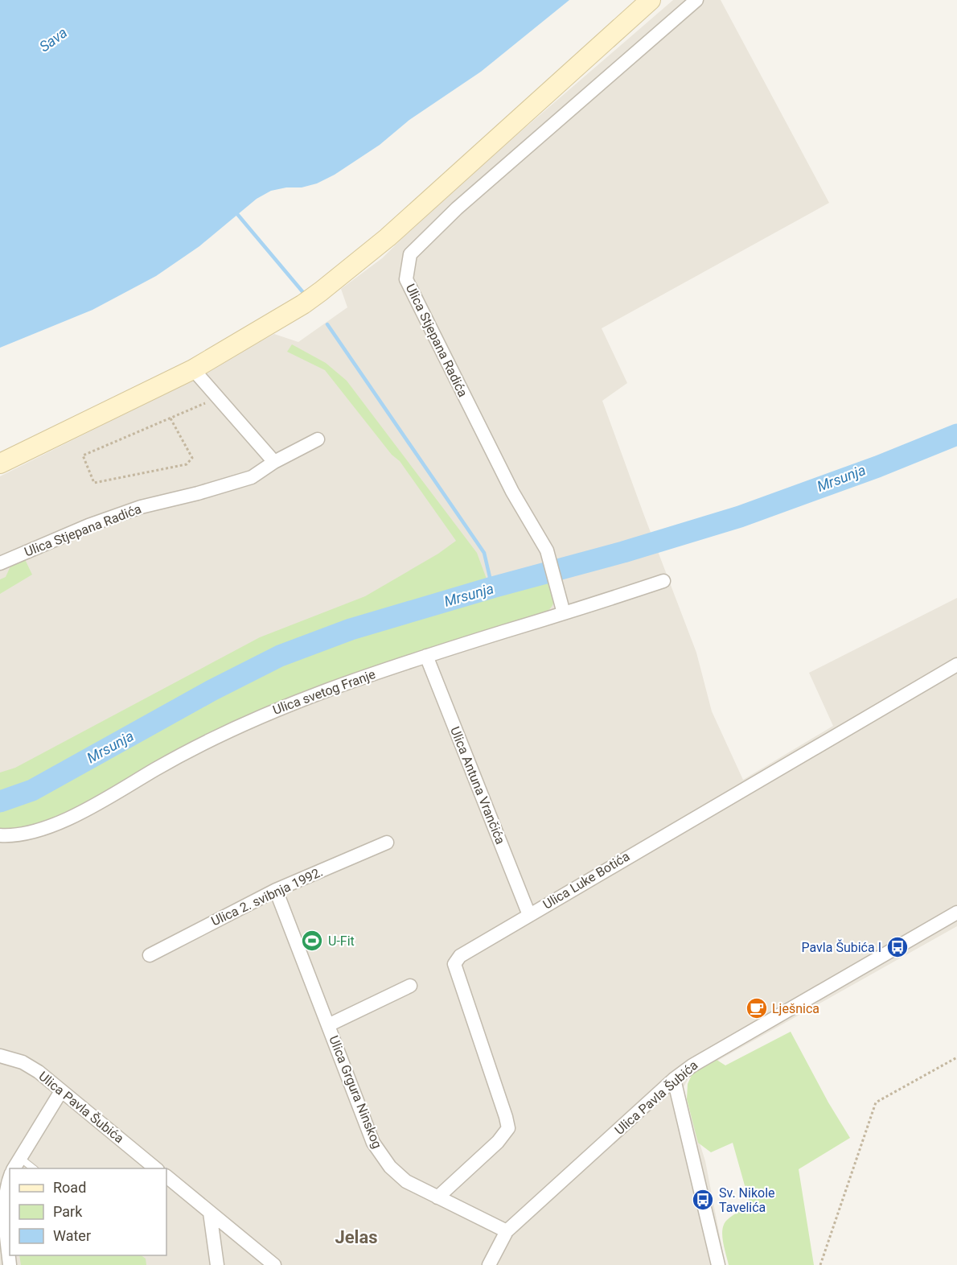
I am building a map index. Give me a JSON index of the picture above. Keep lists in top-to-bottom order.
{
  "streets": {
    "street": [
      "Ulica Stjepana Radića",
      "Ulica svetog Franje",
      "Ulica Antuna Vrančića",
      "Ulica Luke Botića",
      "Ulica 2. svibnja 1992.",
      "Ulica Grgura Ninskog",
      "Ulica Pavla Šubića"
    ]
  },
  "crossings": [
    ["Ulica Stjepana Radića", "Ulica svetog Franje"],
    ["Ulica svetog Franje", "Ulica Antuna Vrančića"],
    ["Ulica Antuna Vrančića", "Ulica Luke Botića"],
    ["Ulica Luke Botića", "Ulica Grgura Ninskog"],
    ["Ulica 2. svibnja 1992.", "Ulica Grgura Ninskog"],
    ["Ulica Grgura Ninskog", "Ulica Pavla Šubića"]
  ],
  "districts": ["Jelas"],
  "water": ["Sava", "Mrsunja"],
  "places": {
    "sports": ["U-Fit"],
    "bus stop": ["Pavla Šubića I", "Sv. Nikole Tavelića"],
    "cafe": ["Lješnica"]
  },
  "legend": ["Road", "Park", "Water"]
}
